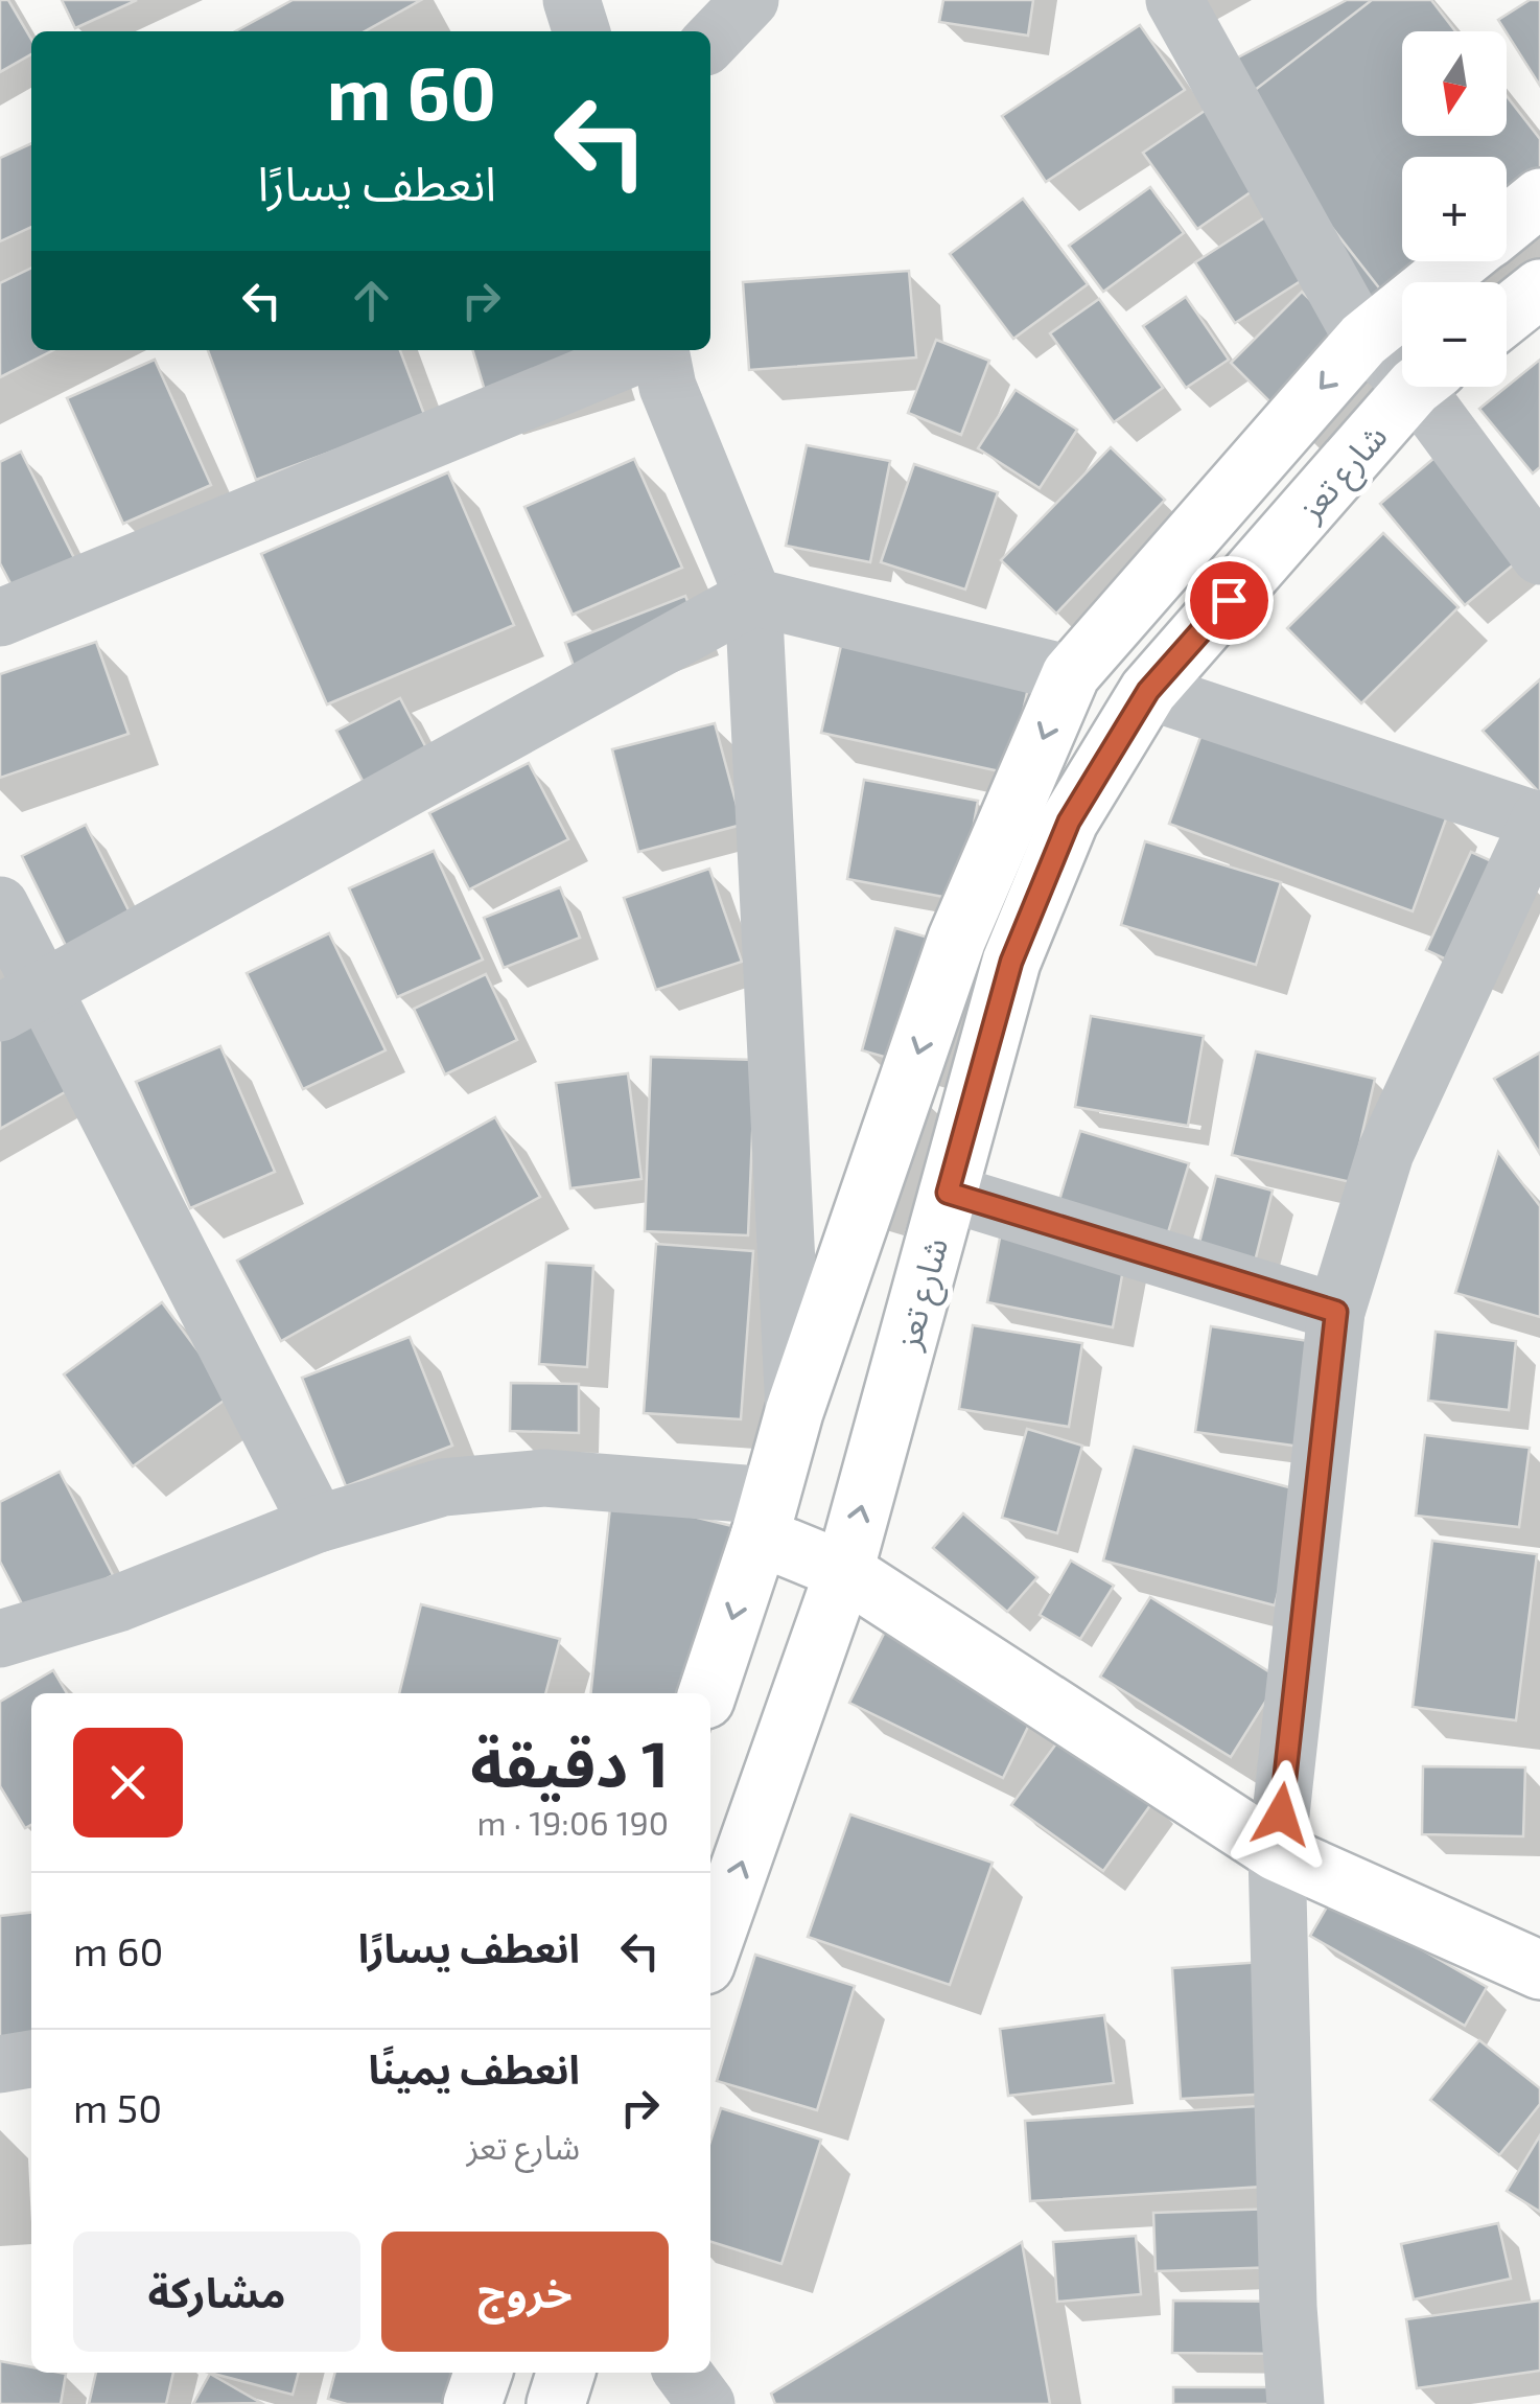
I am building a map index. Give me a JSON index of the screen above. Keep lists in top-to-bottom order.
{
  "streets": {
    "main road": ["شارع تعز"]
  },
  "north": "bottom",
  "page": {
    "map_buttons": ["+", "−"],
    "turn": ["60 m", "انعطف يسارًا"],
    "heading": ["1 دقيقة", "190 m · 19:06"],
    "list": [
      {
        "name": "انعطف يسارًا",
        "value": "60 m"
      },
      {
        "name": "انعطف يمينًا",
        "note": "شارع تعز",
        "value": "50 m"
      }
    ],
    "buttons": ["خروج", "مشاركة"]
  }
}
